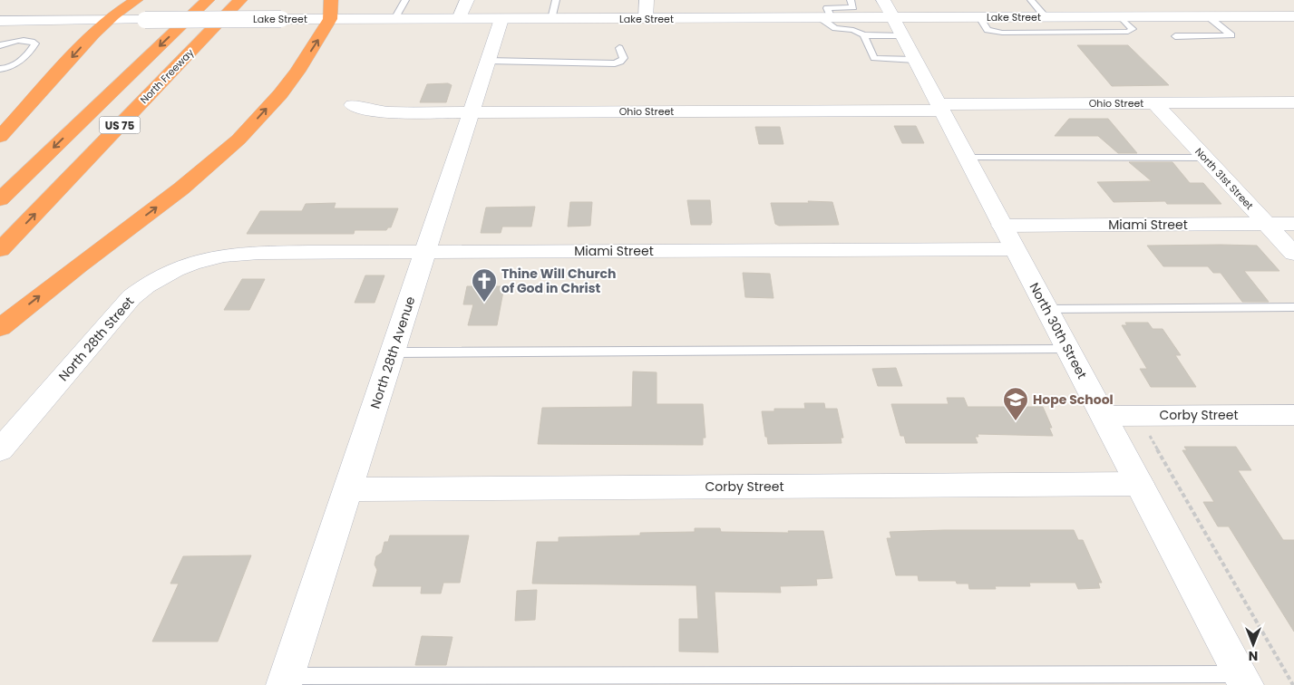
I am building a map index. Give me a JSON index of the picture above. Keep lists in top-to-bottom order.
{
  "streets": {
    "highway": ["North Freeway", "US 75"],
    "street": [
      "Lake Street",
      "Ohio Street",
      "North 31st Street",
      "Miami Street",
      "North 30th Street",
      "North 28th Street",
      "North 28th Avenue",
      "Corby Street"
    ]
  },
  "crossings": [
    ["Lake Street", "North 30th Street"],
    ["Lake Street", "North 28th Avenue"],
    ["Ohio Street", "North 31st Street"],
    ["Ohio Street", "North 30th Street"],
    ["Ohio Street", "North 28th Avenue"],
    ["North 31st Street", "Miami Street"],
    ["Miami Street", "North 30th Street"],
    ["Miami Street", "North 28th Street"],
    ["Miami Street", "North 28th Avenue"],
    ["North 30th Street", "Corby Street"],
    ["North 28th Avenue", "Corby Street"]
  ],
  "places": {
    "church": ["Thine Will Church of God in Christ"],
    "school or university": ["Hope School"]
  },
  "north": "bottom"
}
